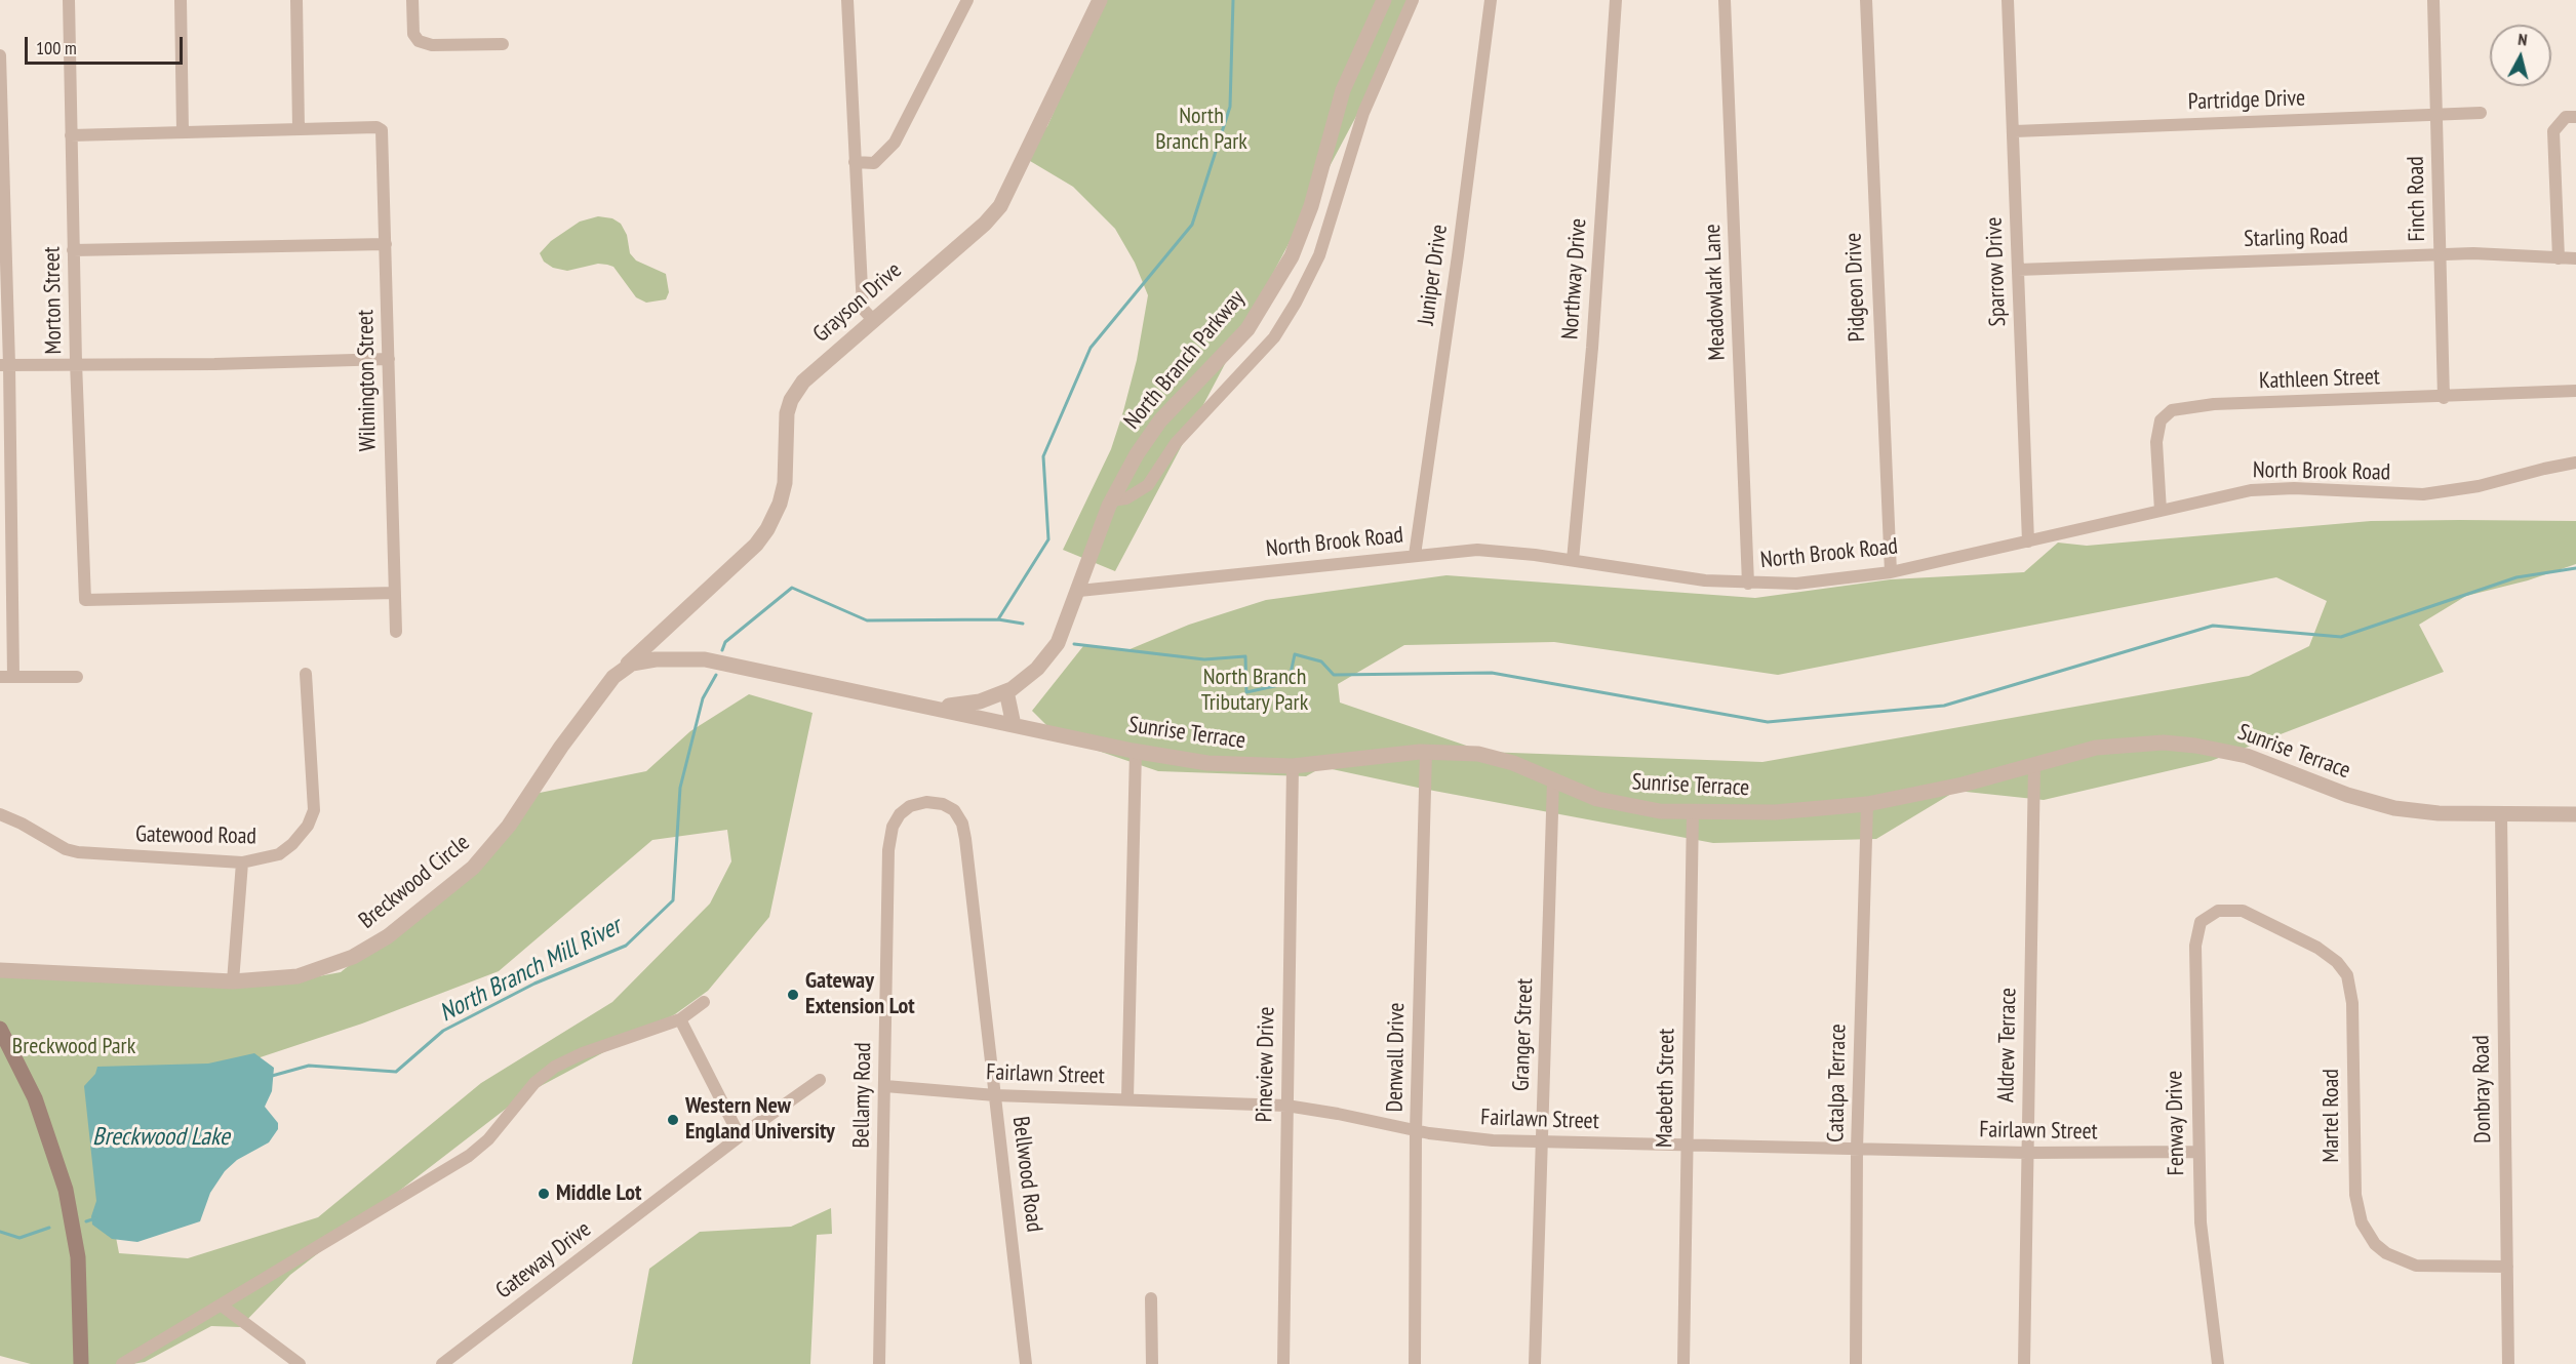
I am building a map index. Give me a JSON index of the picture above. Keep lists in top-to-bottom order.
{
  "streets": {
    "street": [
      "Partridge Drive",
      "Finch Road",
      "Starling Road",
      "Sparrow Drive",
      "Juniper Drive",
      "Northway Drive",
      "Pidgeon Drive",
      "Meadowlark Lane",
      "Morton Street",
      "Grayson Drive",
      "North Branch Parkway",
      "Kathleen Street",
      "Wilmington Street",
      "North Brook Road",
      "Sunrise Terrace",
      "Gatewood Road",
      "Breckwood Circle",
      "Granger Street",
      "Aldrew Terrace",
      "Denwall Drive",
      "Pineview Drive",
      "Fairlawn Street",
      "Catalpa Terrace",
      "Maebeth Street",
      "Donbray Road",
      "Bellamy Road",
      "Martel Road",
      "Fenway Drive",
      "Bellwood Road",
      "Gateway Drive"
    ]
  },
  "crossings": [
    ["Partridge Drive", "Finch Road"],
    ["Partridge Drive", "Sparrow Drive"],
    ["Finch Road", "Starling Road"],
    ["Finch Road", "Kathleen Street"],
    ["Starling Road", "Sparrow Drive"],
    ["Sparrow Drive", "North Brook Road"],
    ["Juniper Drive", "North Brook Road"],
    ["Northway Drive", "North Brook Road"],
    ["Pidgeon Drive", "North Brook Road"],
    ["Meadowlark Lane", "North Brook Road"],
    ["Morton Street", "Wilmington Street"],
    ["Grayson Drive", "Breckwood Circle"],
    ["North Branch Parkway", "North Brook Road"],
    ["North Branch Parkway", "Sunrise Terrace"],
    ["Kathleen Street", "North Brook Road"],
    ["Sunrise Terrace", "Breckwood Circle"],
    ["Sunrise Terrace", "Granger Street"],
    ["Sunrise Terrace", "Aldrew Terrace"],
    ["Sunrise Terrace", "Denwall Drive"],
    ["Sunrise Terrace", "Pineview Drive"],
    ["Sunrise Terrace", "Catalpa Terrace"],
    ["Sunrise Terrace", "Maebeth Street"],
    ["Sunrise Terrace", "Donbray Road"],
    ["Granger Street", "Fairlawn Street"],
    ["Aldrew Terrace", "Fairlawn Street"],
    ["Denwall Drive", "Fairlawn Street"],
    ["Pineview Drive", "Fairlawn Street"],
    ["Fairlawn Street", "Catalpa Terrace"],
    ["Fairlawn Street", "Maebeth Street"],
    ["Fairlawn Street", "Bellamy Road"],
    ["Fairlawn Street", "Fenway Drive"],
    ["Fairlawn Street", "Bellwood Road"],
    ["Donbray Road", "Martel Road"],
    ["Bellamy Road", "Bellwood Road"],
    ["Martel Road", "Fenway Drive"]
  ],
  "water": ["North Branch Mill River", "Breckwood Lake"],
  "parks": ["North Branch Park", "North Branch Tributary Park", "Breckwood Park"],
  "places": ["Gateway Extension Lot", "Western New England University", "Middle Lot"],
  "scale_bar": "100 m",
  "north": "top"
}
